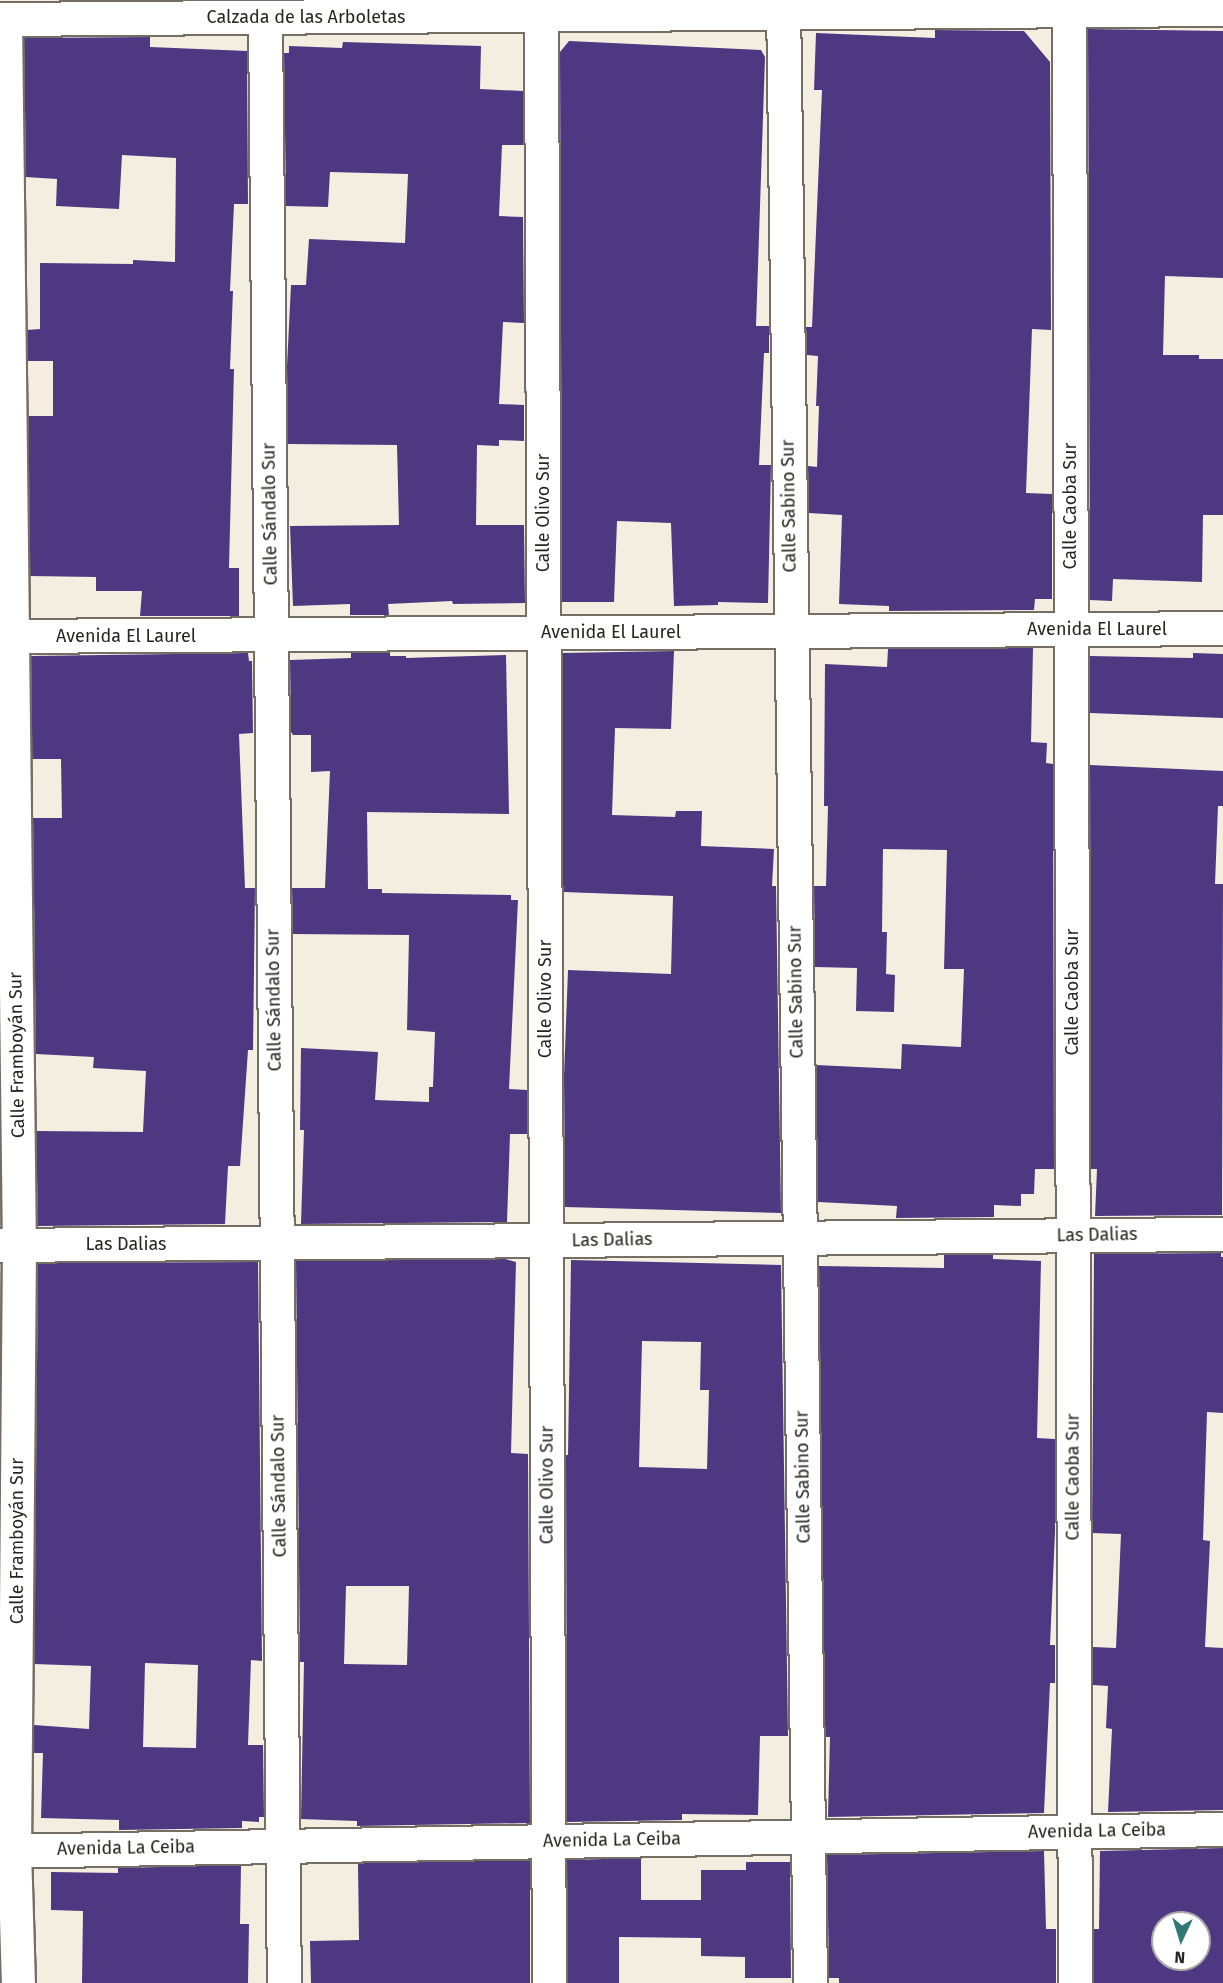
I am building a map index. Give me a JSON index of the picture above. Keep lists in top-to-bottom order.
{
  "streets": {
    "street": [
      "Calzada de las Arboletas",
      "Calle Sabino Sur",
      "Calle Caoba Sur",
      "Calle Olivo Sur",
      "Calle Sándalo Sur",
      "Avenida El Laurel",
      "Calle Framboyán Sur",
      "Las Dalias",
      "Avenida La Ceiba"
    ]
  },
  "crossings": [
    ["Calzada de las Arboletas", "Calle Sabino Sur"],
    ["Calzada de las Arboletas", "Calle Caoba Sur"],
    ["Calzada de las Arboletas", "Calle Olivo Sur"],
    ["Calzada de las Arboletas", "Calle Sándalo Sur"],
    ["Calzada de las Arboletas", "Calle Framboyán Sur"],
    ["Calle Sabino Sur", "Avenida El Laurel"],
    ["Calle Sabino Sur", "Las Dalias"],
    ["Calle Sabino Sur", "Avenida La Ceiba"],
    ["Calle Caoba Sur", "Avenida El Laurel"],
    ["Calle Caoba Sur", "Las Dalias"],
    ["Calle Caoba Sur", "Avenida La Ceiba"],
    ["Calle Olivo Sur", "Avenida El Laurel"],
    ["Calle Olivo Sur", "Las Dalias"],
    ["Calle Olivo Sur", "Avenida La Ceiba"],
    ["Calle Sándalo Sur", "Avenida El Laurel"],
    ["Calle Sándalo Sur", "Las Dalias"],
    ["Calle Sándalo Sur", "Avenida La Ceiba"],
    ["Avenida El Laurel", "Calle Framboyán Sur"],
    ["Calle Framboyán Sur", "Las Dalias"],
    ["Calle Framboyán Sur", "Avenida La Ceiba"]
  ],
  "north": "bottom"
}
